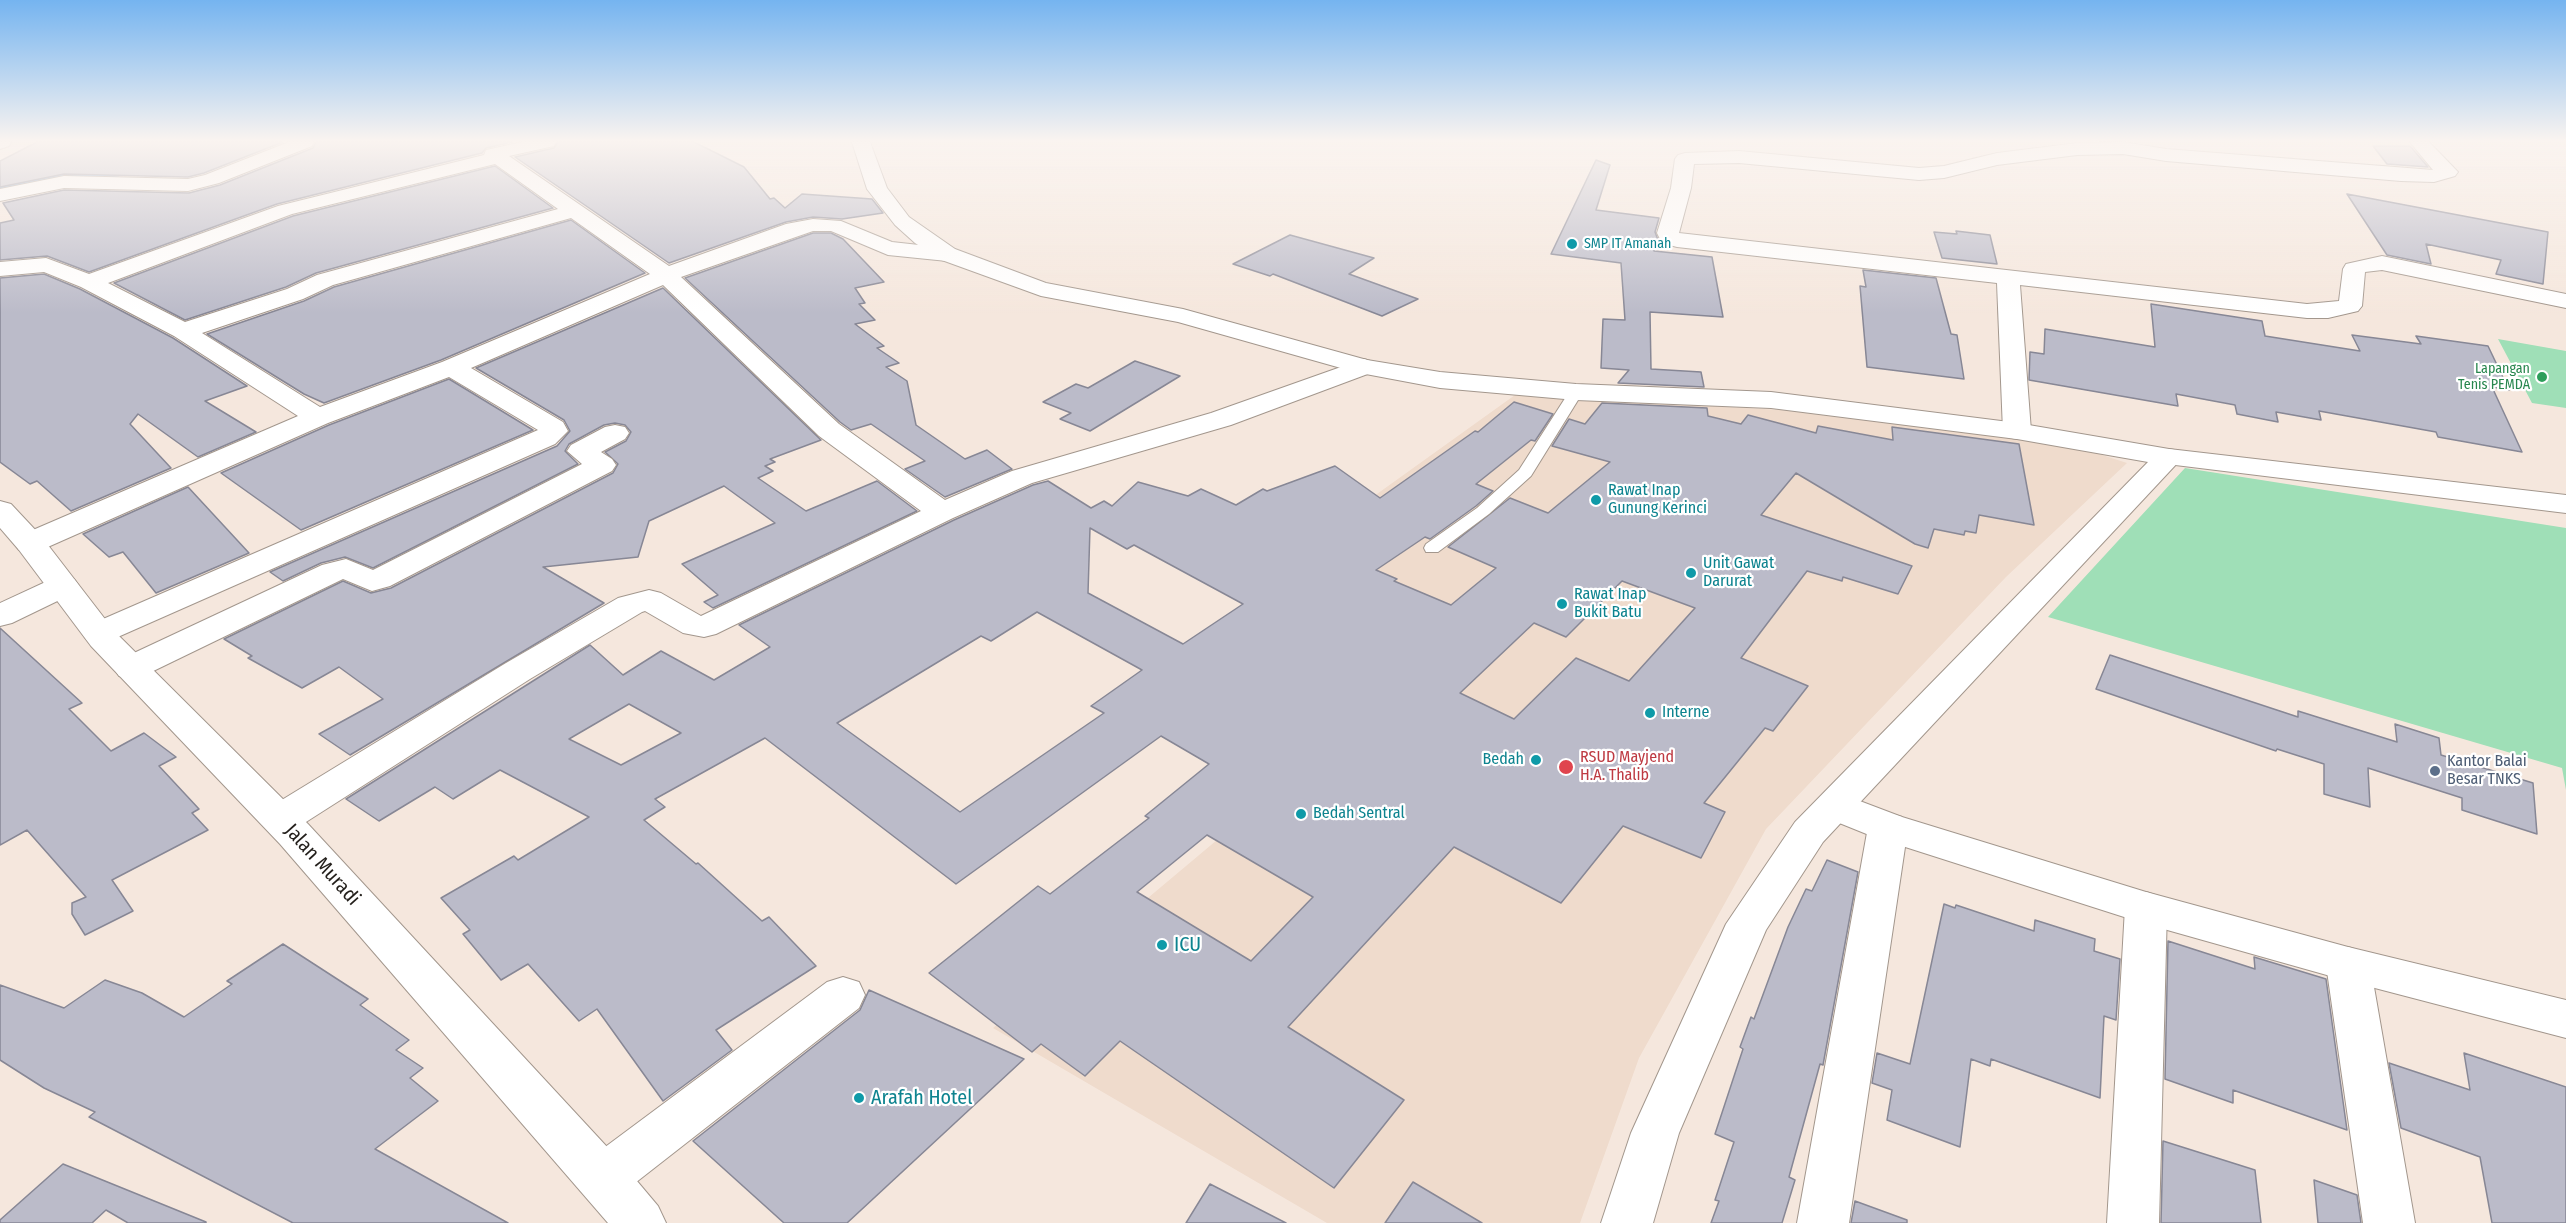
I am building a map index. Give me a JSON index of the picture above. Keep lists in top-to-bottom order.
{
  "streets": {
    "main road": ["Jalan Muradi"]
  },
  "places": [
    "SMP IT Amanah",
    "Lapangan Tenis PEMDA",
    "Rawat Inap Gunung Kerinci",
    "Unit Gawat Darurat",
    "Rawat Inap Bukit Batu",
    "Interne",
    "Bedah",
    "RSUD Mayjend H.A. Thalib",
    "Kantor Balai Besar TNKS",
    "Bedah Sentral",
    "ICU",
    "Arafah Hotel"
  ]
}
